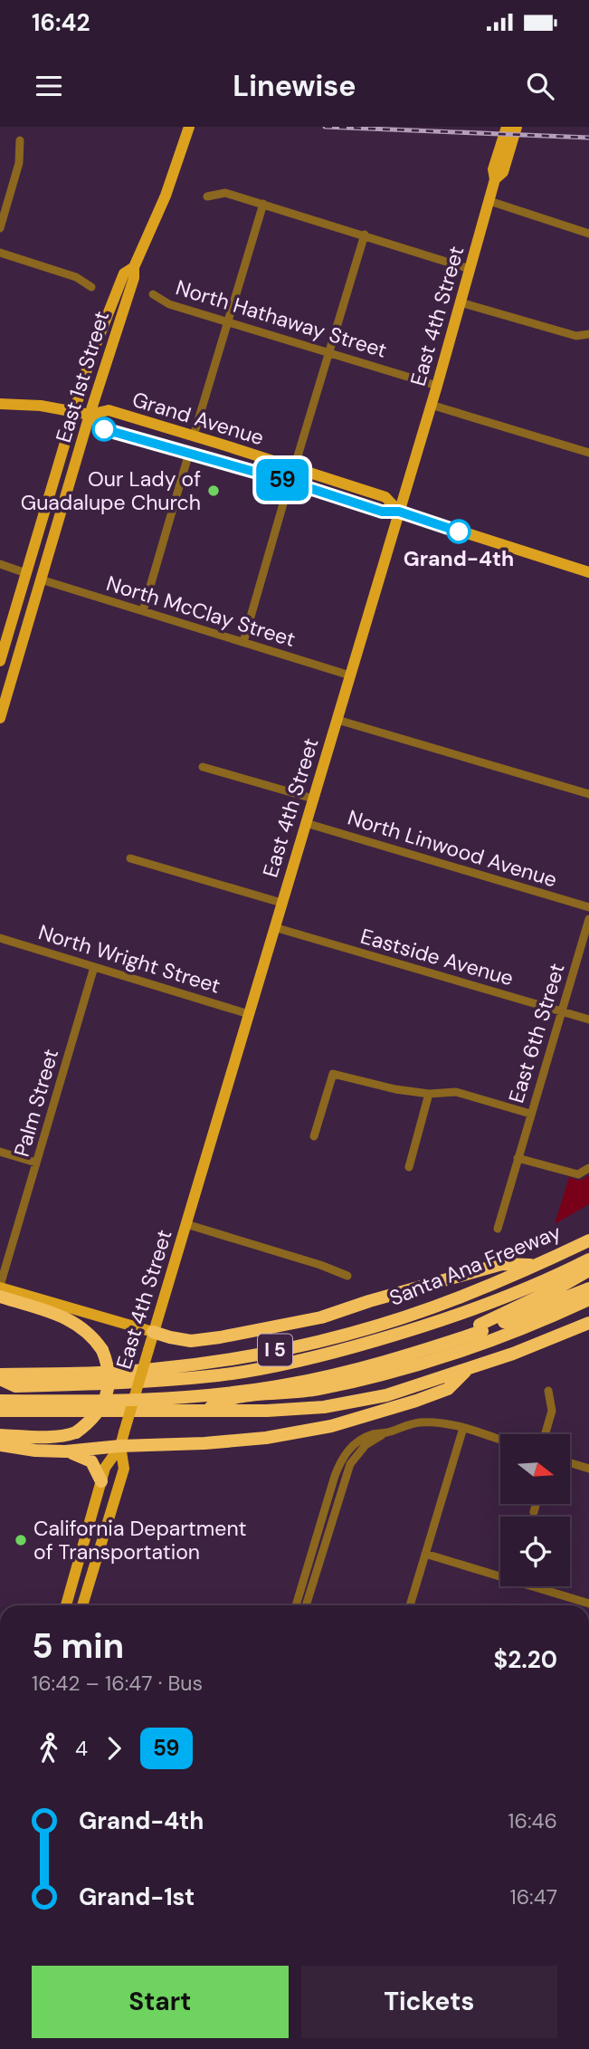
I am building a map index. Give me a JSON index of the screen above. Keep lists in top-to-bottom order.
{
  "streets": {
    "highway": ["Santa Ana Freeway", "I 5"],
    "main road": ["East 4th Street", "East 1st Street", "Grand Avenue"],
    "street": [
      "North Hathaway Street",
      "North McClay Street",
      "North Linwood Avenue",
      "Eastside Avenue",
      "North Wright Street",
      "East 6th Street",
      "Palm Street"
    ]
  },
  "crossings": [
    ["East 4th Street", "North Hathaway Street"],
    ["East 4th Street", "Grand Avenue"],
    ["East 4th Street", "North McClay Street"],
    ["East 4th Street", "North Linwood Avenue"],
    ["East 4th Street", "Eastside Avenue"],
    ["East 4th Street", "North Wright Street"],
    ["East 1st Street", "Grand Avenue"],
    ["East 1st Street", "North McClay Street"],
    ["Eastside Avenue", "East 6th Street"],
    ["North Wright Street", "Palm Street"]
  ],
  "places": ["Our Lady of Guadalupe Church", "Grand-4th", "California Department of Transportation"],
  "lines": ["bus line 59"],
  "north": "right",
  "page": {
    "status": "16:42",
    "header": "Linewise",
    "on_map": "59",
    "heading": ["5 min", "16:42 – 16:47 · Bus", "$2.20"],
    "legs": ["4", "59"],
    "list": [
      {
        "name": "Grand-4th",
        "value": "16:46"
      },
      {
        "name": "Grand-1st",
        "value": "16:47"
      }
    ],
    "buttons": ["Start", "Tickets"]
  }
}
